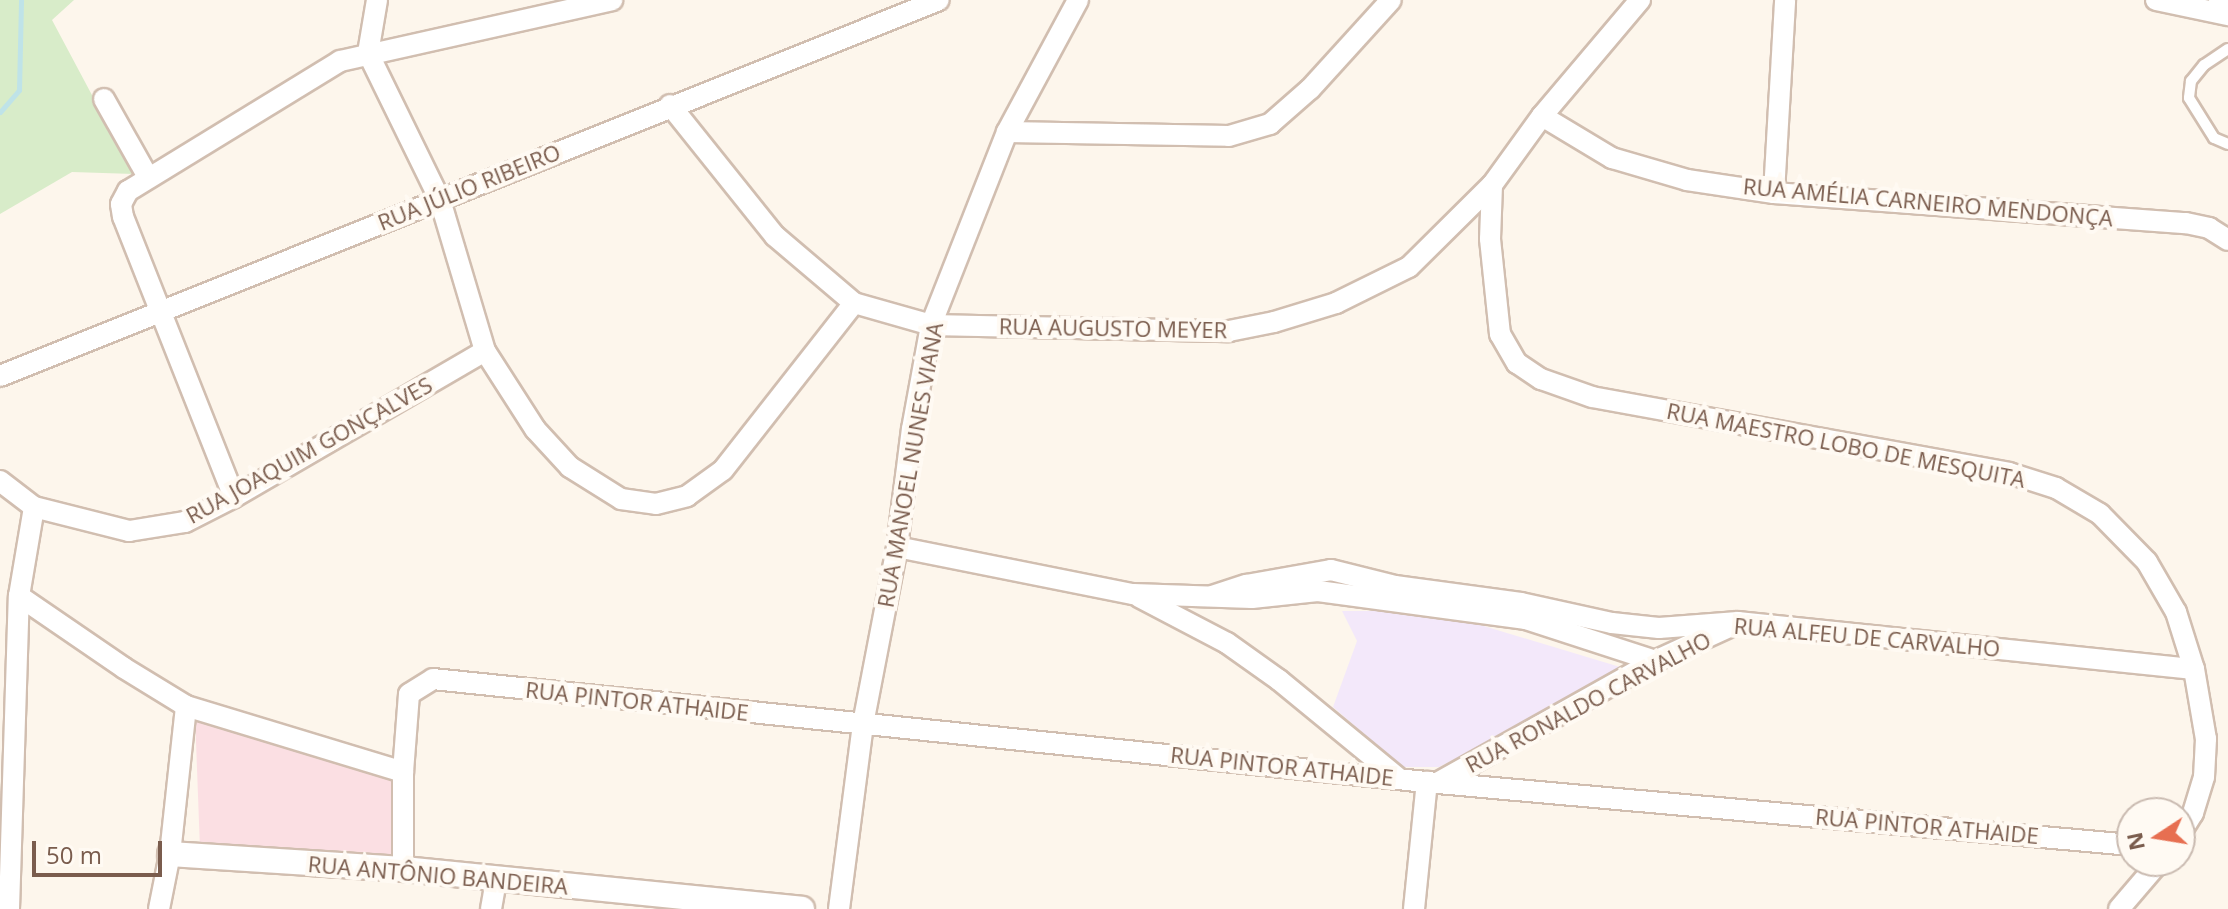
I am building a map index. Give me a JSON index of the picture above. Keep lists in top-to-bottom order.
{
  "streets": {
    "street": [
      "RUA JÚLIO RIBEIRO",
      "RUA AMÉLIA CARNEIRO MENDONÇA",
      "RUA AUGUSTO MEYER",
      "RUA MAESTRO LOBO DE MESQUITA",
      "RUA JOAQUIM GONÇALVES",
      "RUA MANOEL NUNES VIANA",
      "RUA ALFEU DE CARVALHO",
      "RUA PINTOR ATHAIDE",
      "RUA RONALDO CARVALHO",
      "RUA ANTÔNIO BANDEIRA"
    ]
  },
  "crossings": [
    ["RUA AMÉLIA CARNEIRO MENDONÇA", "RUA AUGUSTO MEYER"],
    ["RUA AUGUSTO MEYER", "RUA MAESTRO LOBO DE MESQUITA"],
    ["RUA AUGUSTO MEYER", "RUA MANOEL NUNES VIANA"],
    ["RUA MAESTRO LOBO DE MESQUITA", "RUA ALFEU DE CARVALHO"],
    ["RUA MANOEL NUNES VIANA", "RUA ALFEU DE CARVALHO"],
    ["RUA MANOEL NUNES VIANA", "RUA PINTOR ATHAIDE"],
    ["RUA ALFEU DE CARVALHO", "RUA RONALDO CARVALHO"],
    ["RUA PINTOR ATHAIDE", "RUA RONALDO CARVALHO"]
  ],
  "scale_bar": "50 m",
  "north": "left"
}
